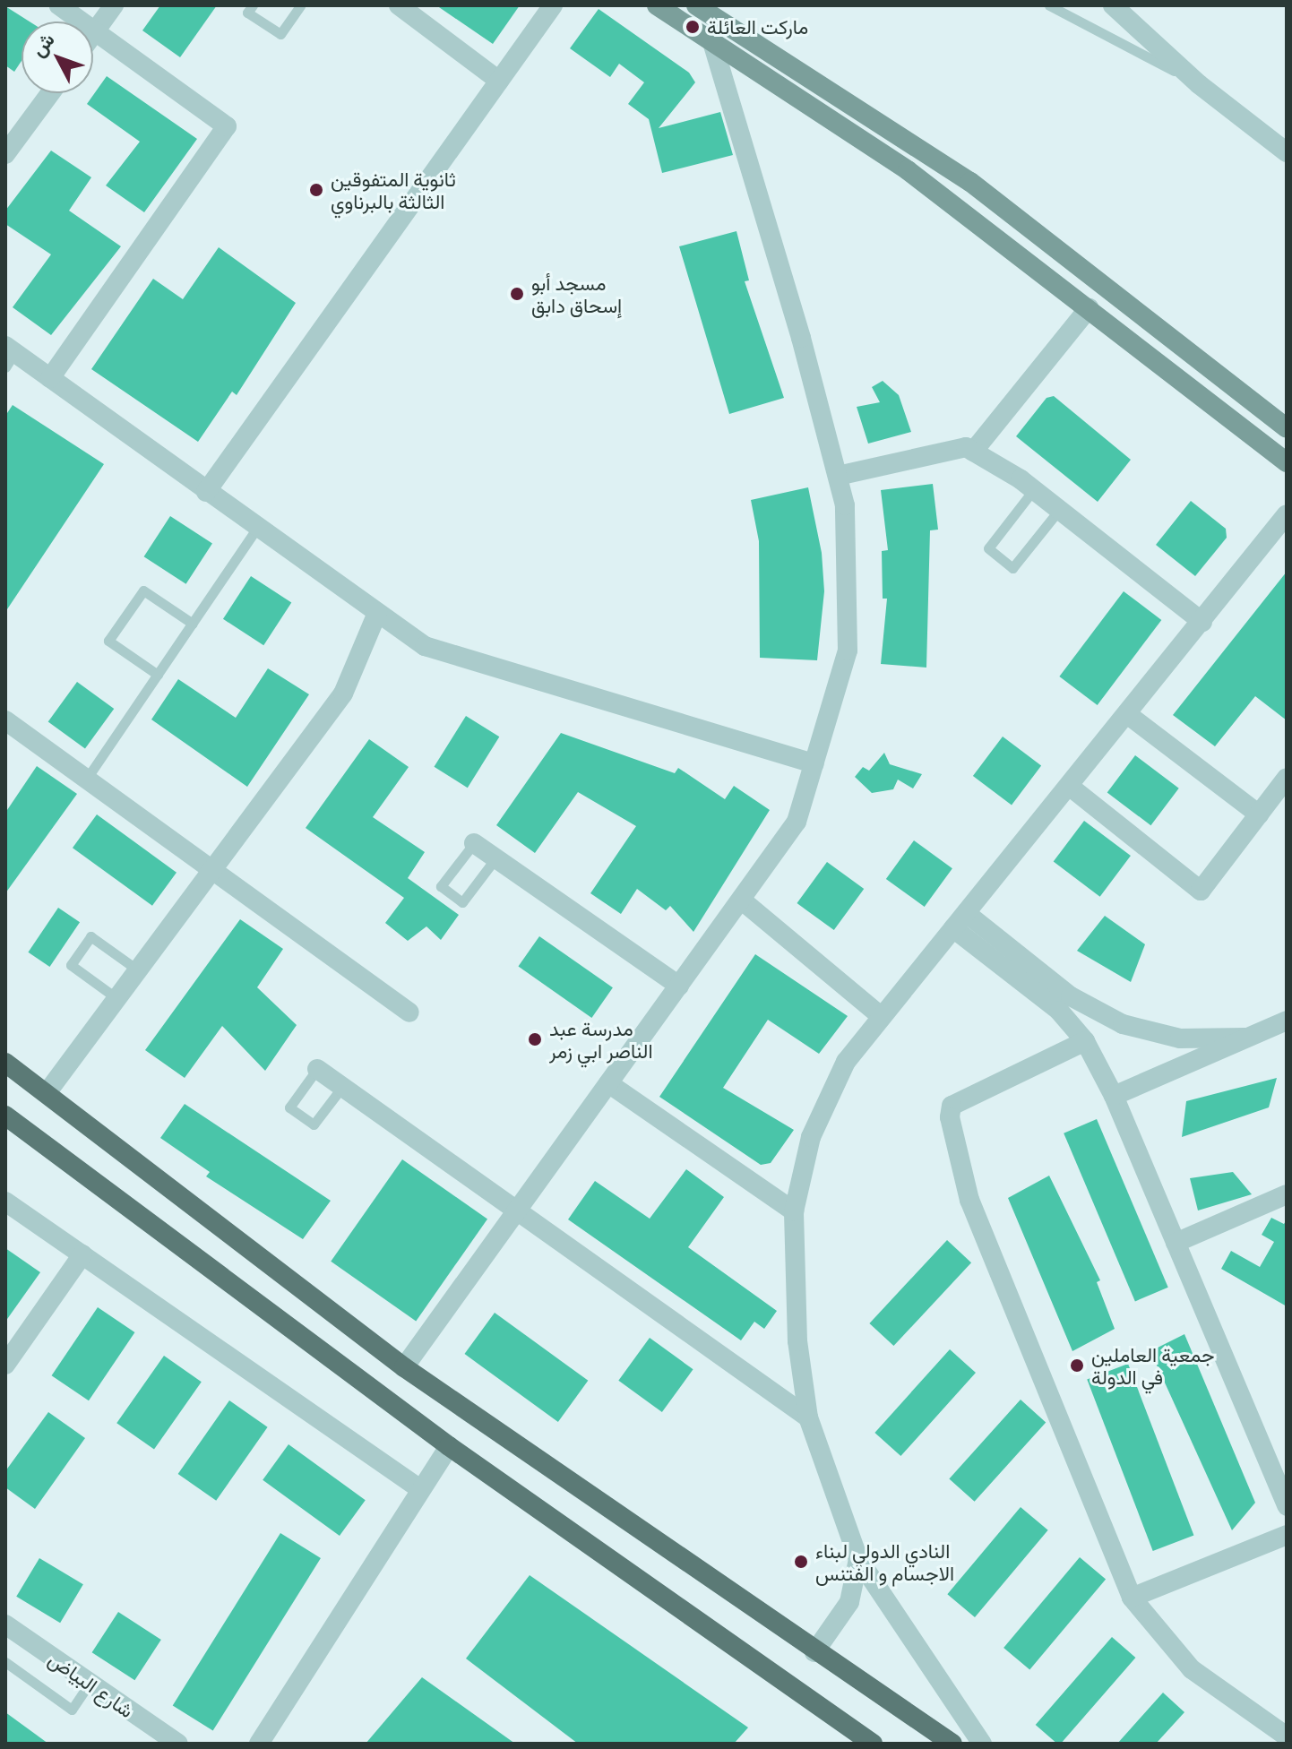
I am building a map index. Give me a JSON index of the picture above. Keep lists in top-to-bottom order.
{
  "streets": {
    "street": ["شارع البياض"]
  },
  "places": [
    "ماركت العائلة",
    "ثانوية المتفوقين الثالثة بالبرناوي",
    "مسجد أبو إسحاق دابق",
    "مدرسة عبد الناصر ابي زمر",
    "جمعية العاملين في الدولة",
    "النادي الدولي لبناء الاجسام و الفتنس"
  ],
  "north": "top left"
}
